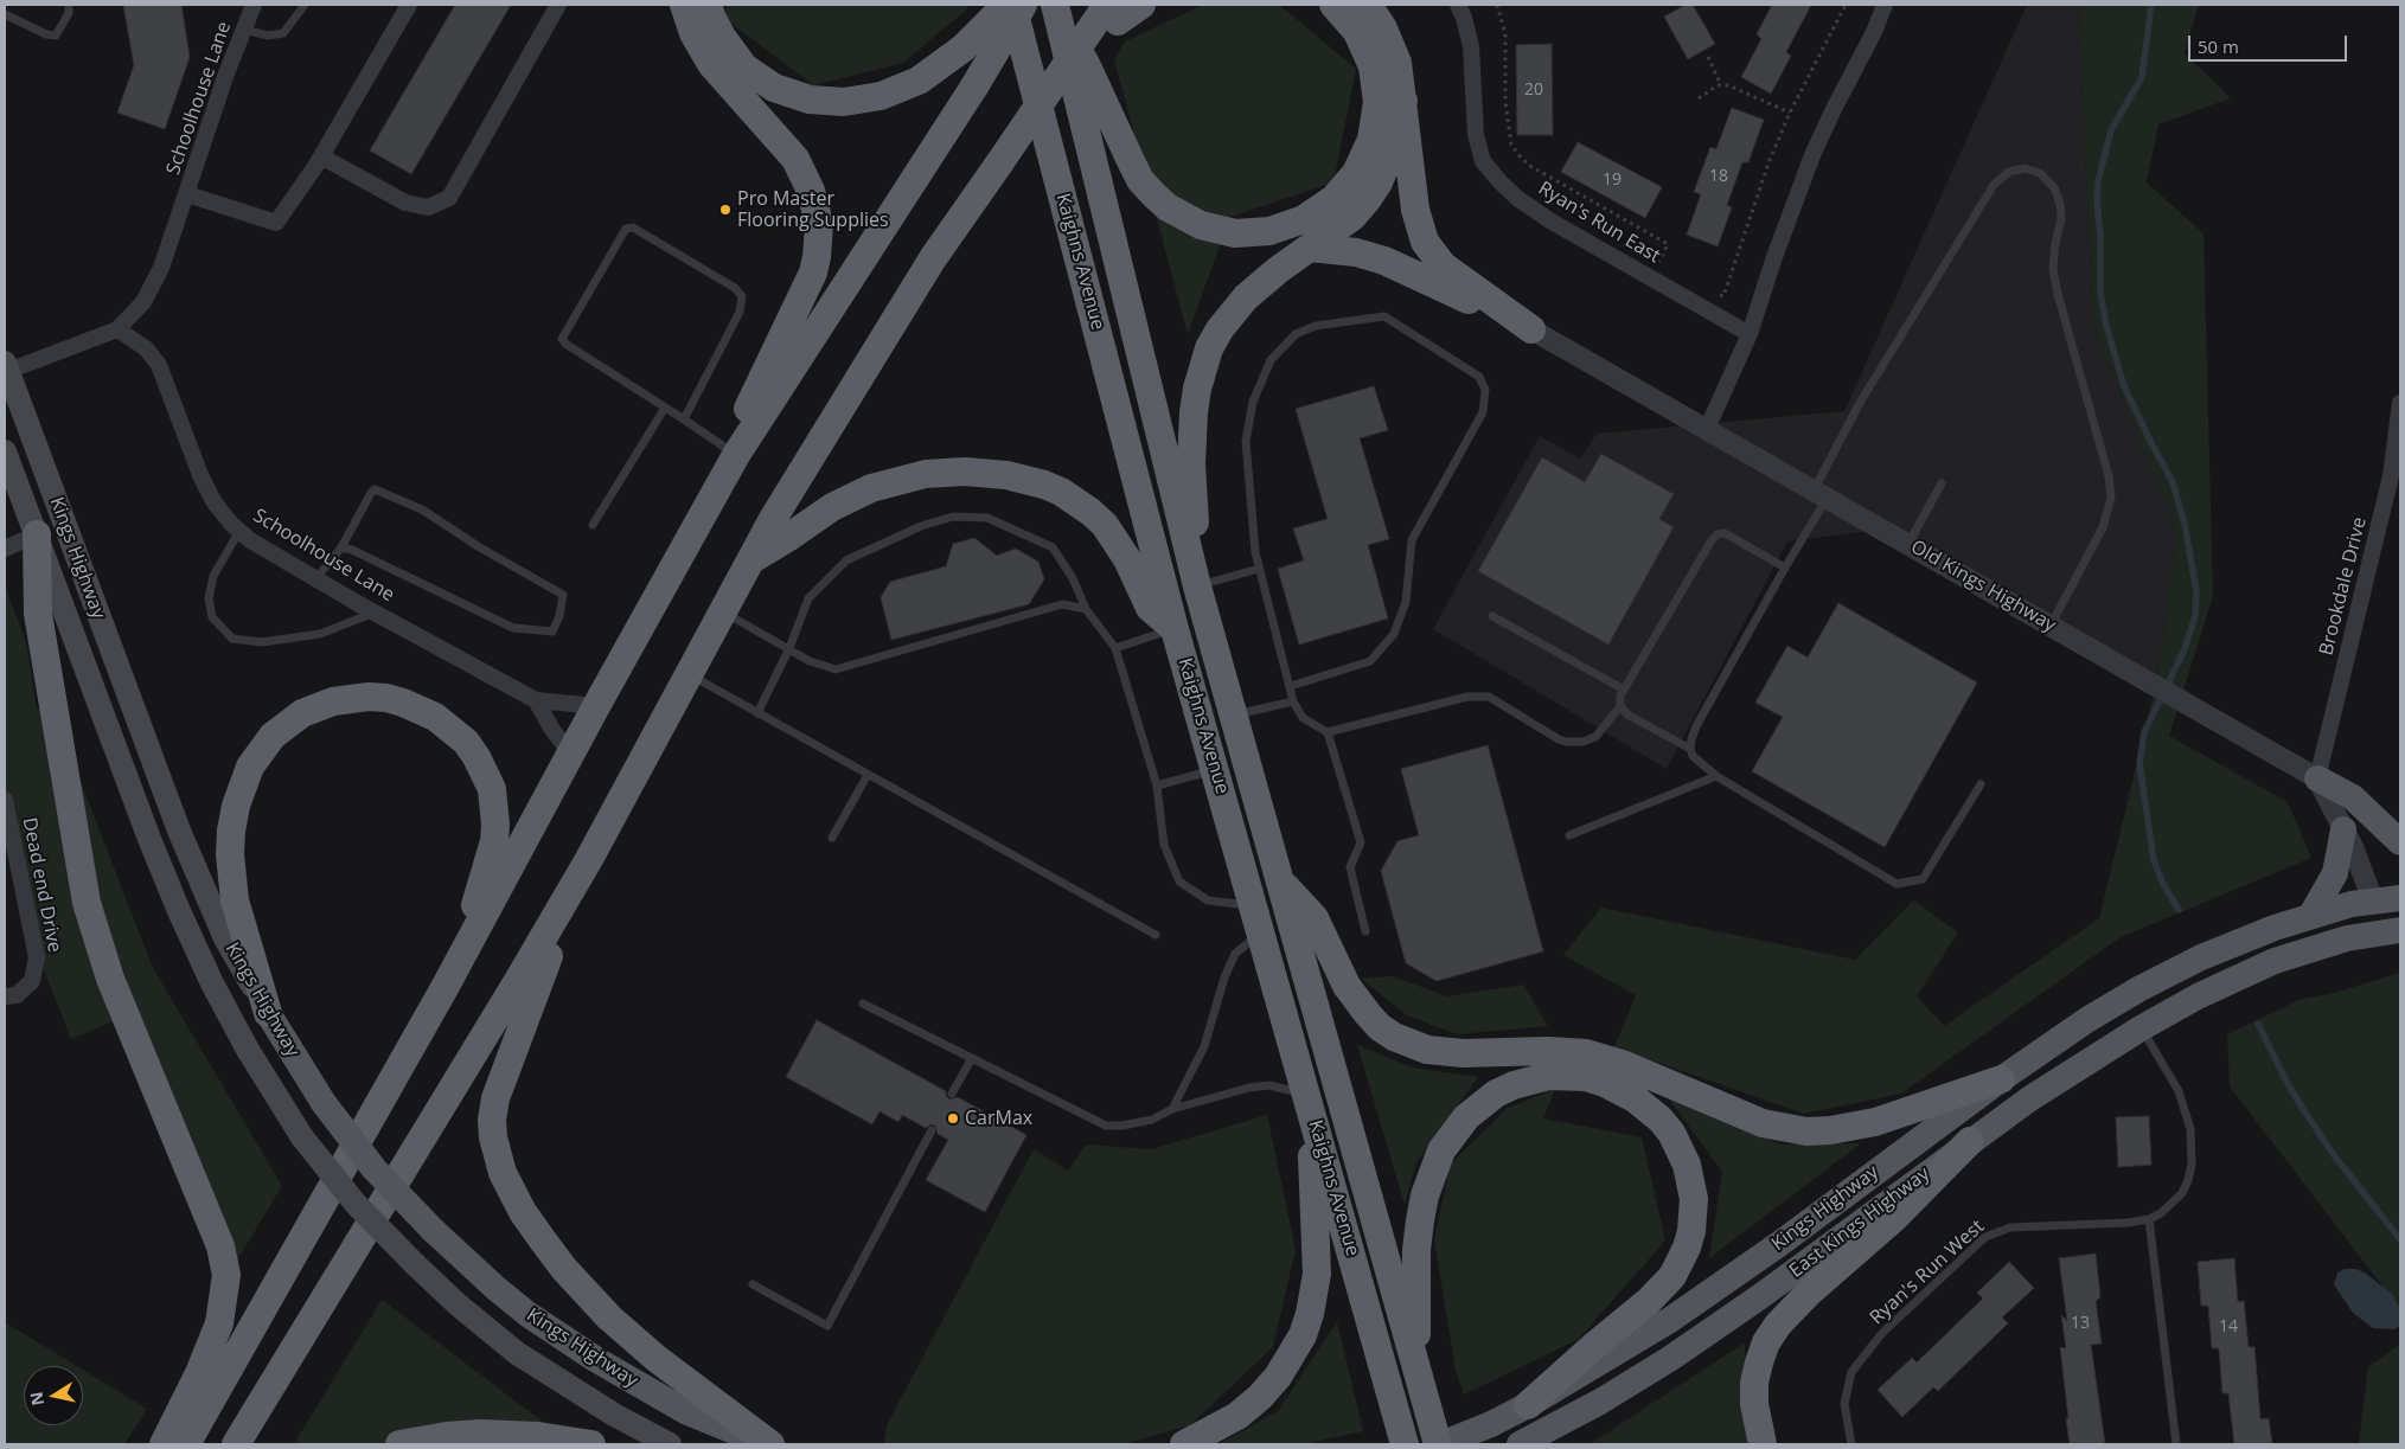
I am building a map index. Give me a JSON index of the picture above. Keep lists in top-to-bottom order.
{
  "streets": {
    "highway": ["Kaighns Avenue"],
    "main road": ["Kings Highway", "East Kings Highway"],
    "street": [
      "Schoolhouse Lane",
      "Ryan's Run East",
      "Old Kings Highway",
      "Brookdale Drive",
      "Dead end Drive"
    ],
    "lane": ["Ryan's Run West"]
  },
  "crossings": [
    ["Schoolhouse Lane", "Kings Highway"],
    ["Kaighns Avenue", "Kings Highway"],
    ["Kings Highway", "East Kings Highway"],
    ["Old Kings Highway", "Brookdale Drive"],
    ["East Kings Highway", "Ryan's Run West"]
  ],
  "places": ["Pro Master Flooring Supplies", "CarMax"],
  "house_numbers": [
    "20",
    "18",
    "19",
    "13",
    "14"
  ],
  "scale_bar": "50 m",
  "north": "left"
}
